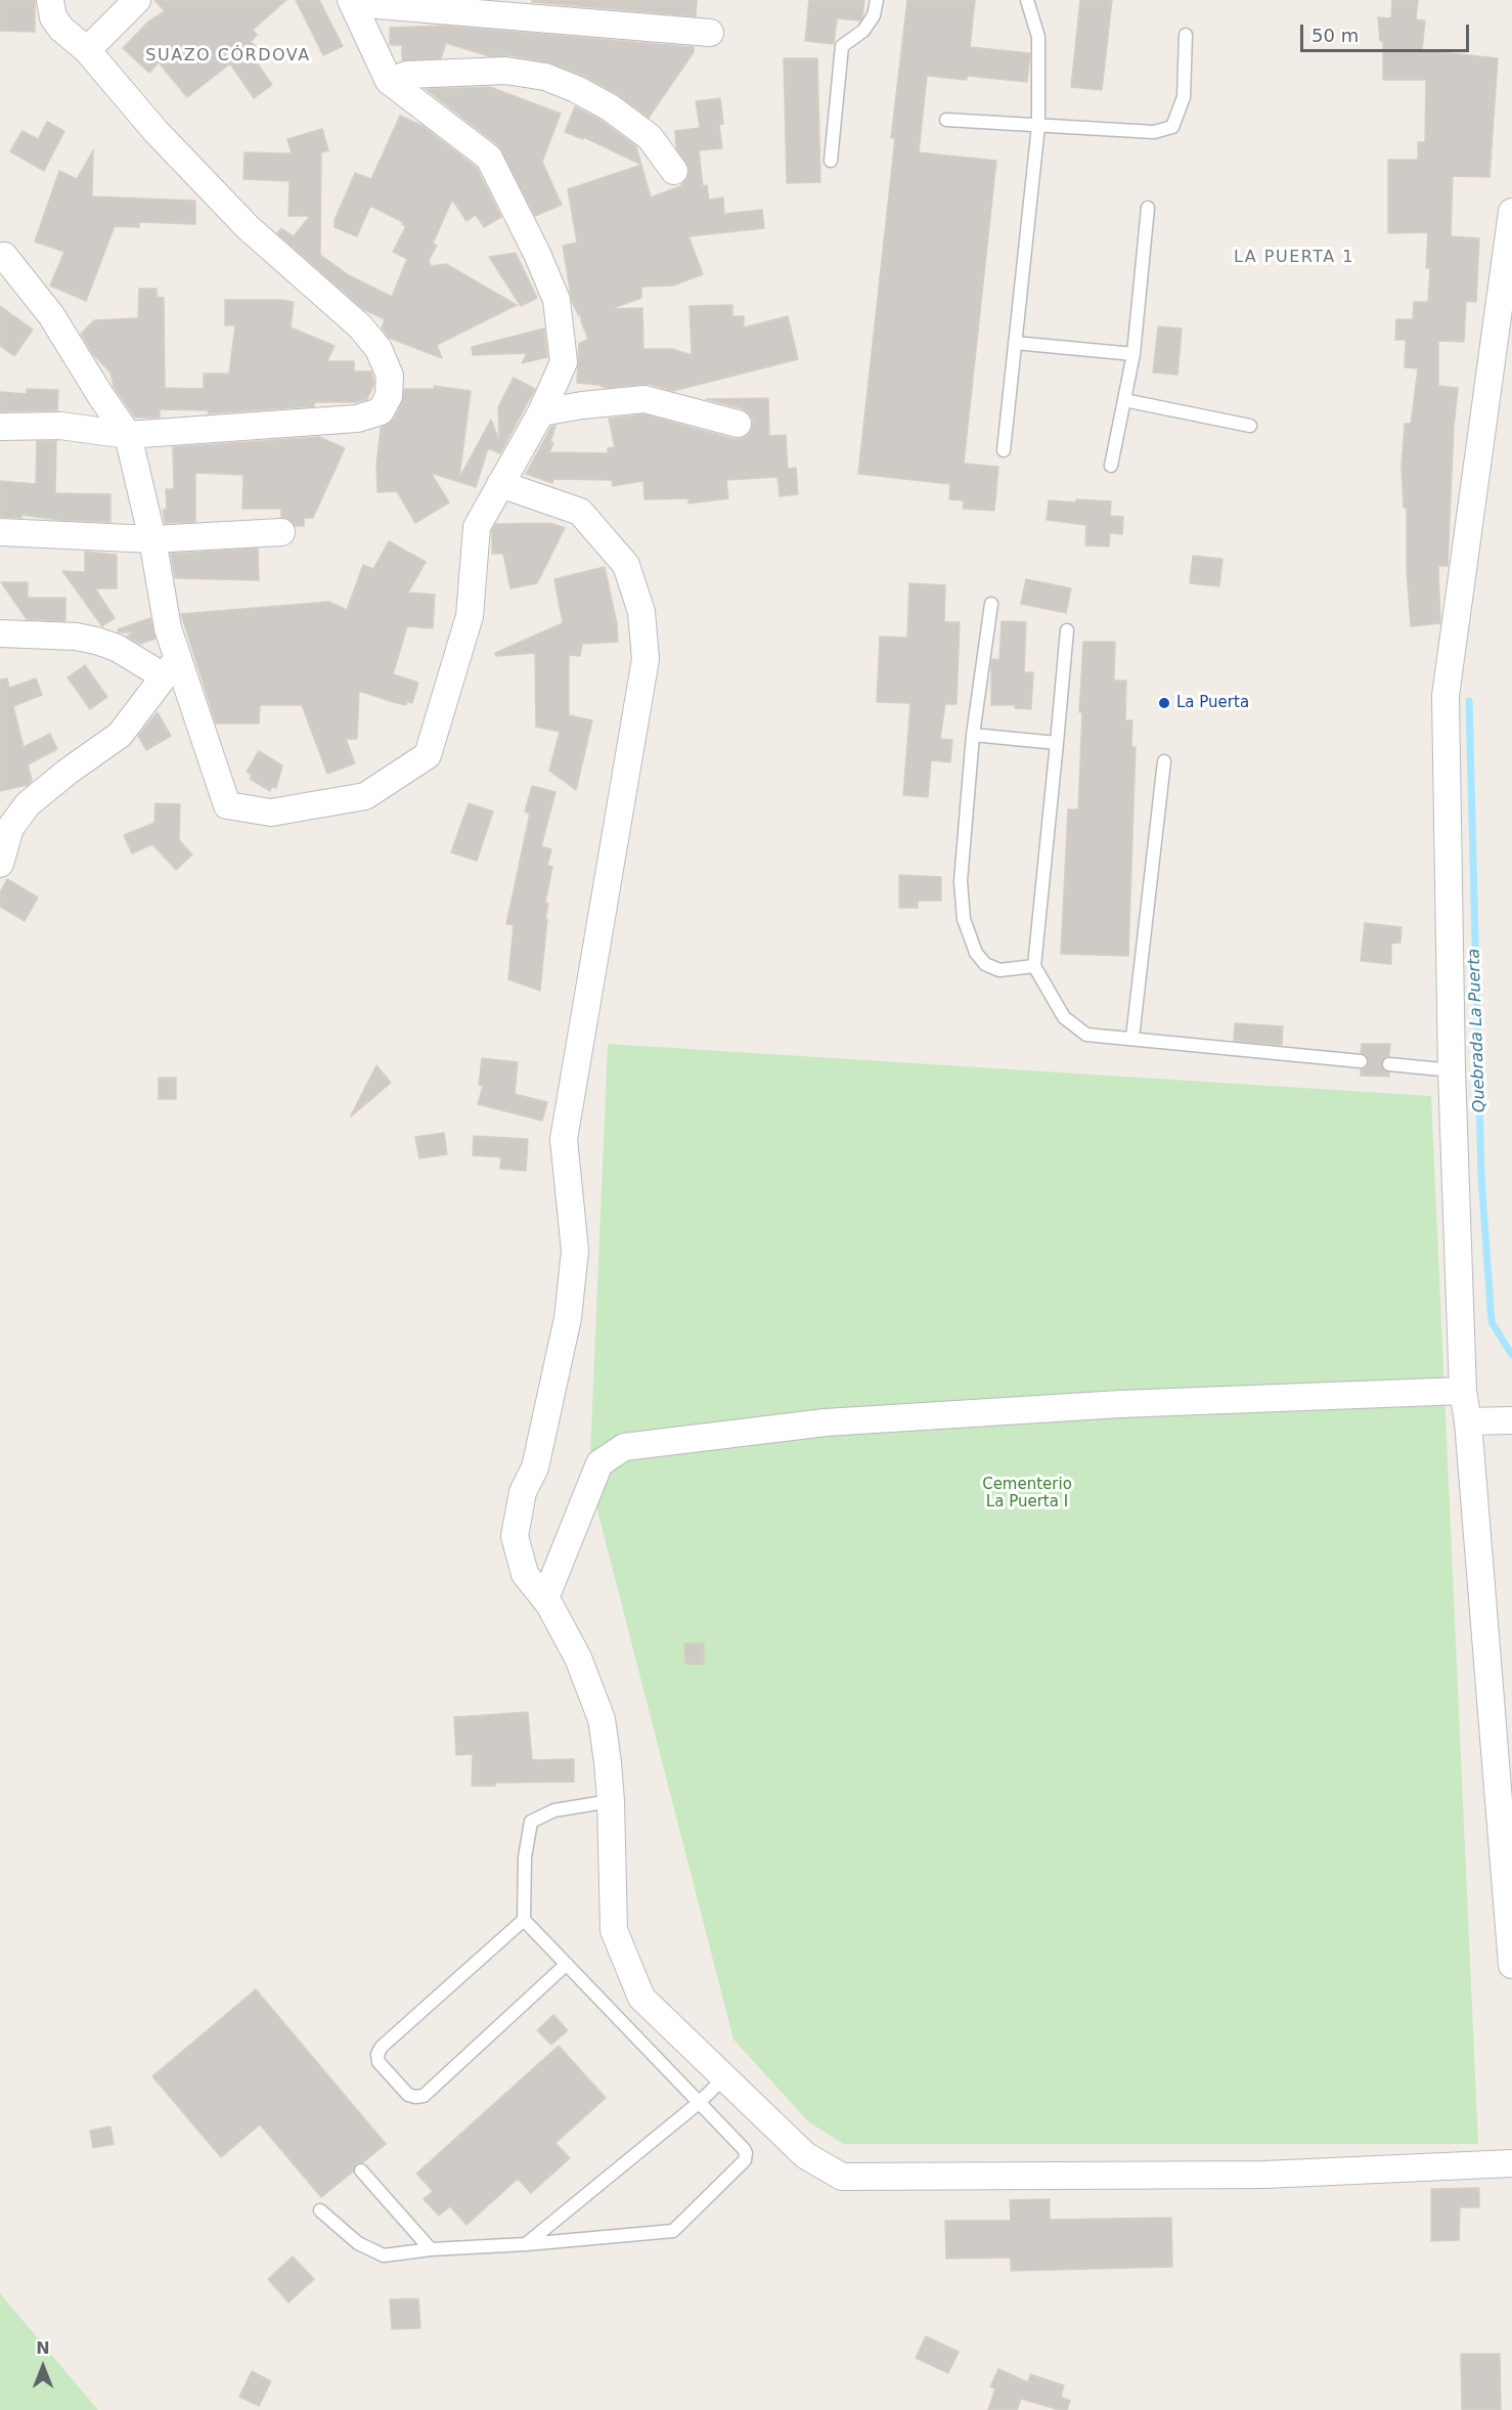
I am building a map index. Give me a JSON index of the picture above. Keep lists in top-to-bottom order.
{
  "districts": ["SUAZO CÓRDOVA", "LA PUERTA 1"],
  "water": ["Quebrada La Puerta"],
  "parks": ["Cementerio La Puerta I"],
  "places": ["La Puerta"],
  "scale_bar": "50 m",
  "north": "top"
}
